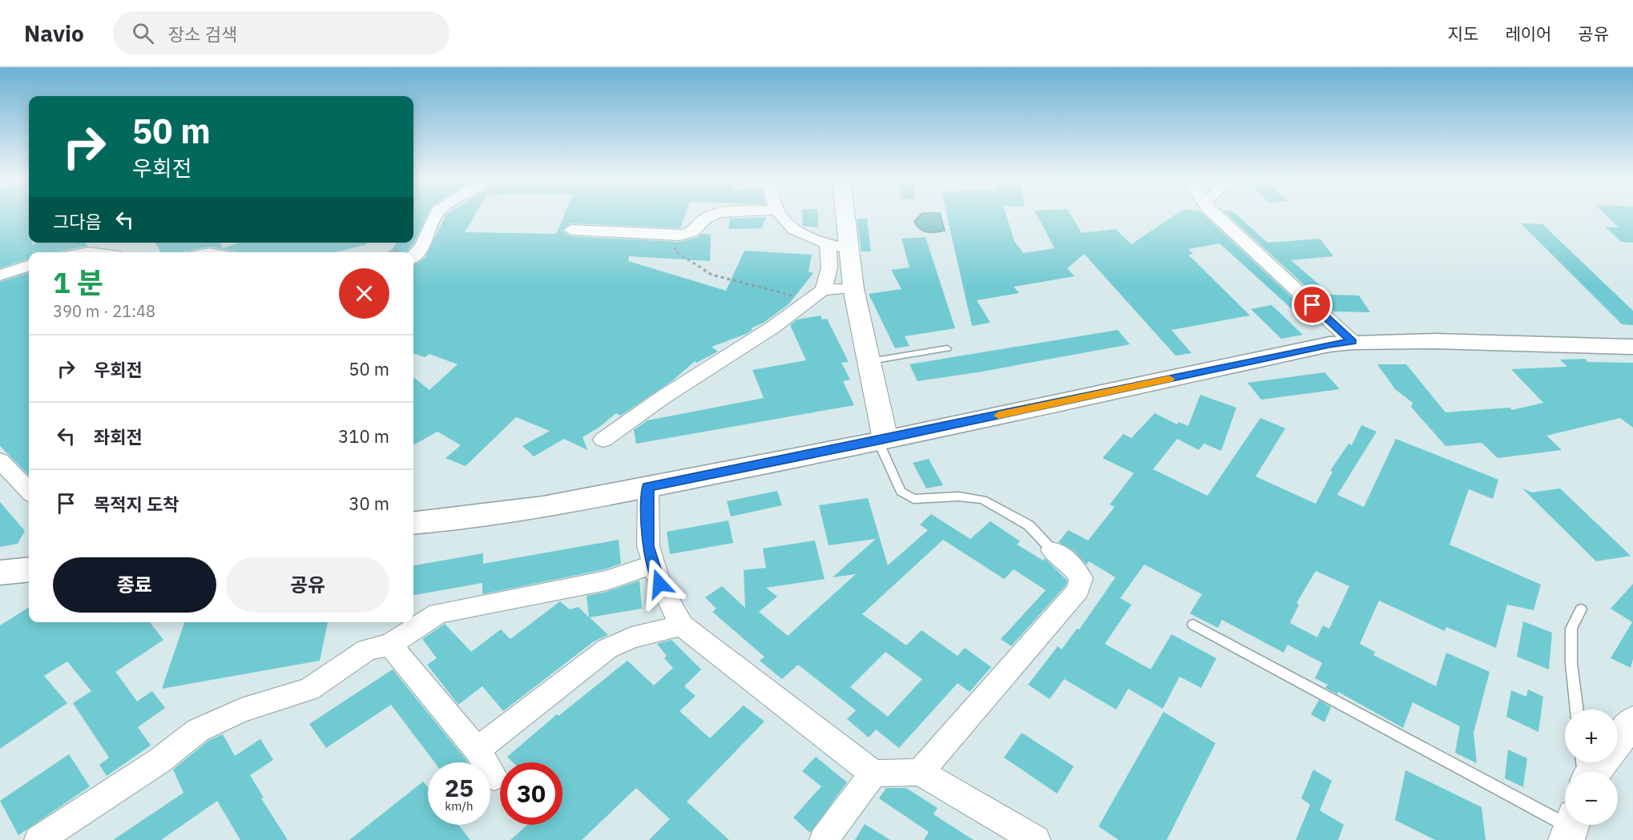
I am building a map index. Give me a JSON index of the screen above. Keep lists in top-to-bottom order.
{
  "page": {
    "header": "Navio",
    "search": "장소 검색",
    "nav": ["지도", "레이어", "공유"],
    "turn": ["50 m", "우회전"],
    "then": "그다음",
    "heading": ["1 분", "390 m · 21:48"],
    "list": [
      {
        "name": "우회전",
        "value": "50 m"
      },
      {
        "name": "좌회전",
        "value": "310 m"
      },
      {
        "name": "목적지 도착",
        "value": "30 m"
      }
    ],
    "buttons": ["종료", "공유"],
    "map_buttons": ["+", "−"],
    "speed": "25 km/h",
    "limit": "30"
  }
}
